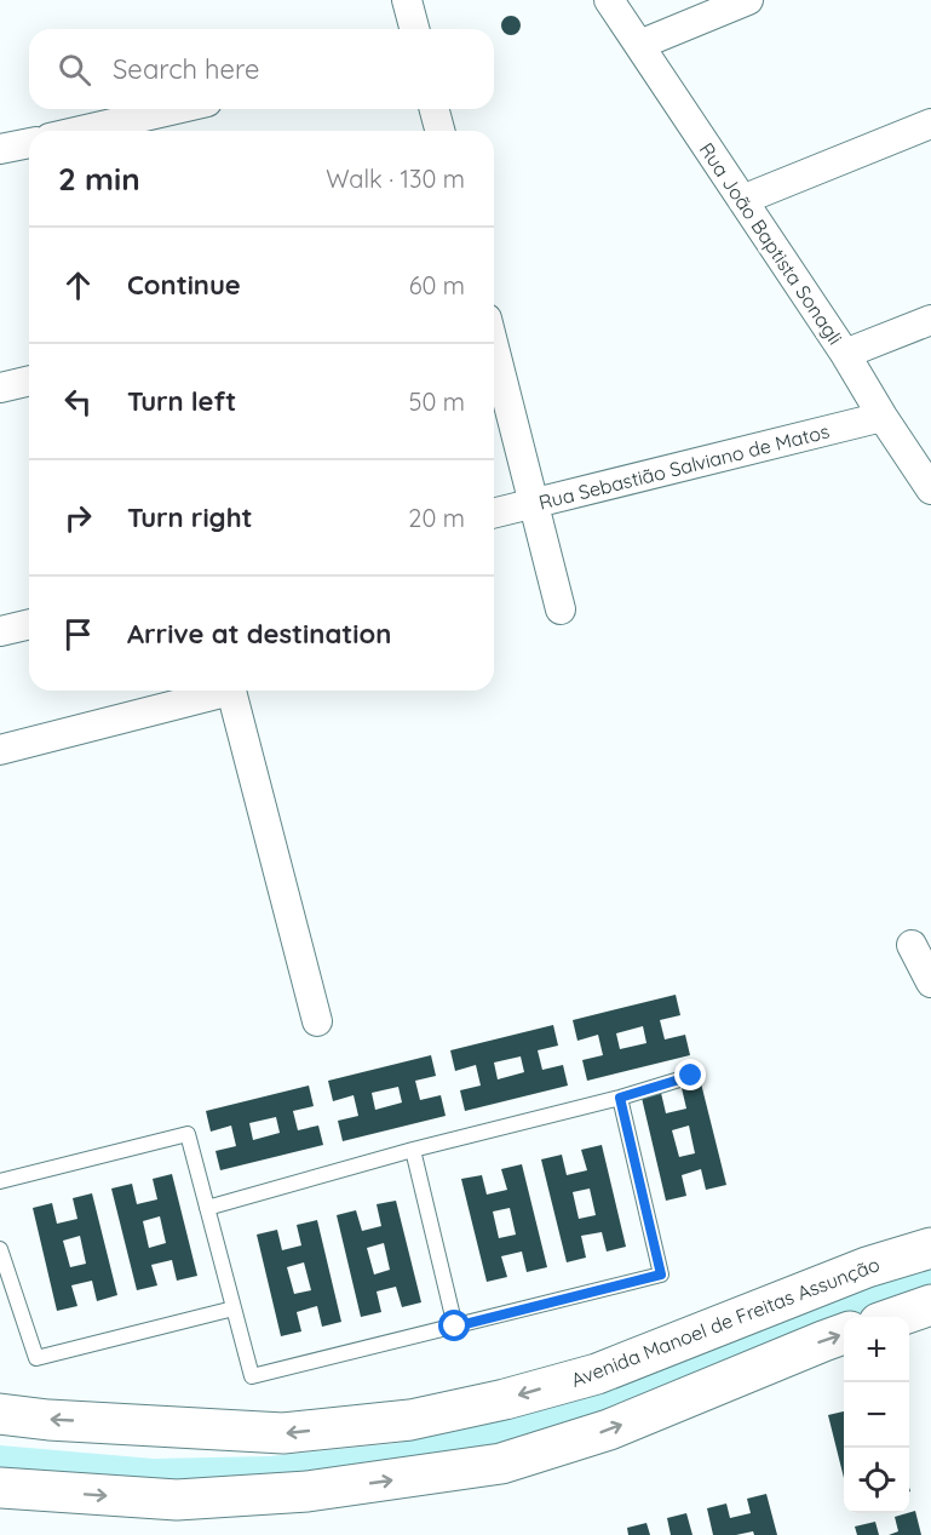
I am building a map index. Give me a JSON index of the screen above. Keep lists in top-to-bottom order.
{
  "streets": {
    "street": ["Rua João Baptista Sonagli", "Rua Sebastião Salviano de Matos", "Avenida Manoel de Freitas Assunção"]
  },
  "crossings": [
    ["Rua João Baptista Sonagli", "Rua Sebastião Salviano de Matos"]
  ],
  "page": {
    "search": "Search here",
    "heading": ["2 min", "Walk · 130 m"],
    "list": [
      ["Continue", "60 m"],
      ["Turn left", "50 m"],
      ["Turn right", "20 m"],
      "Arrive at destination"
    ],
    "map_buttons": ["+", "−"]
  }
}
